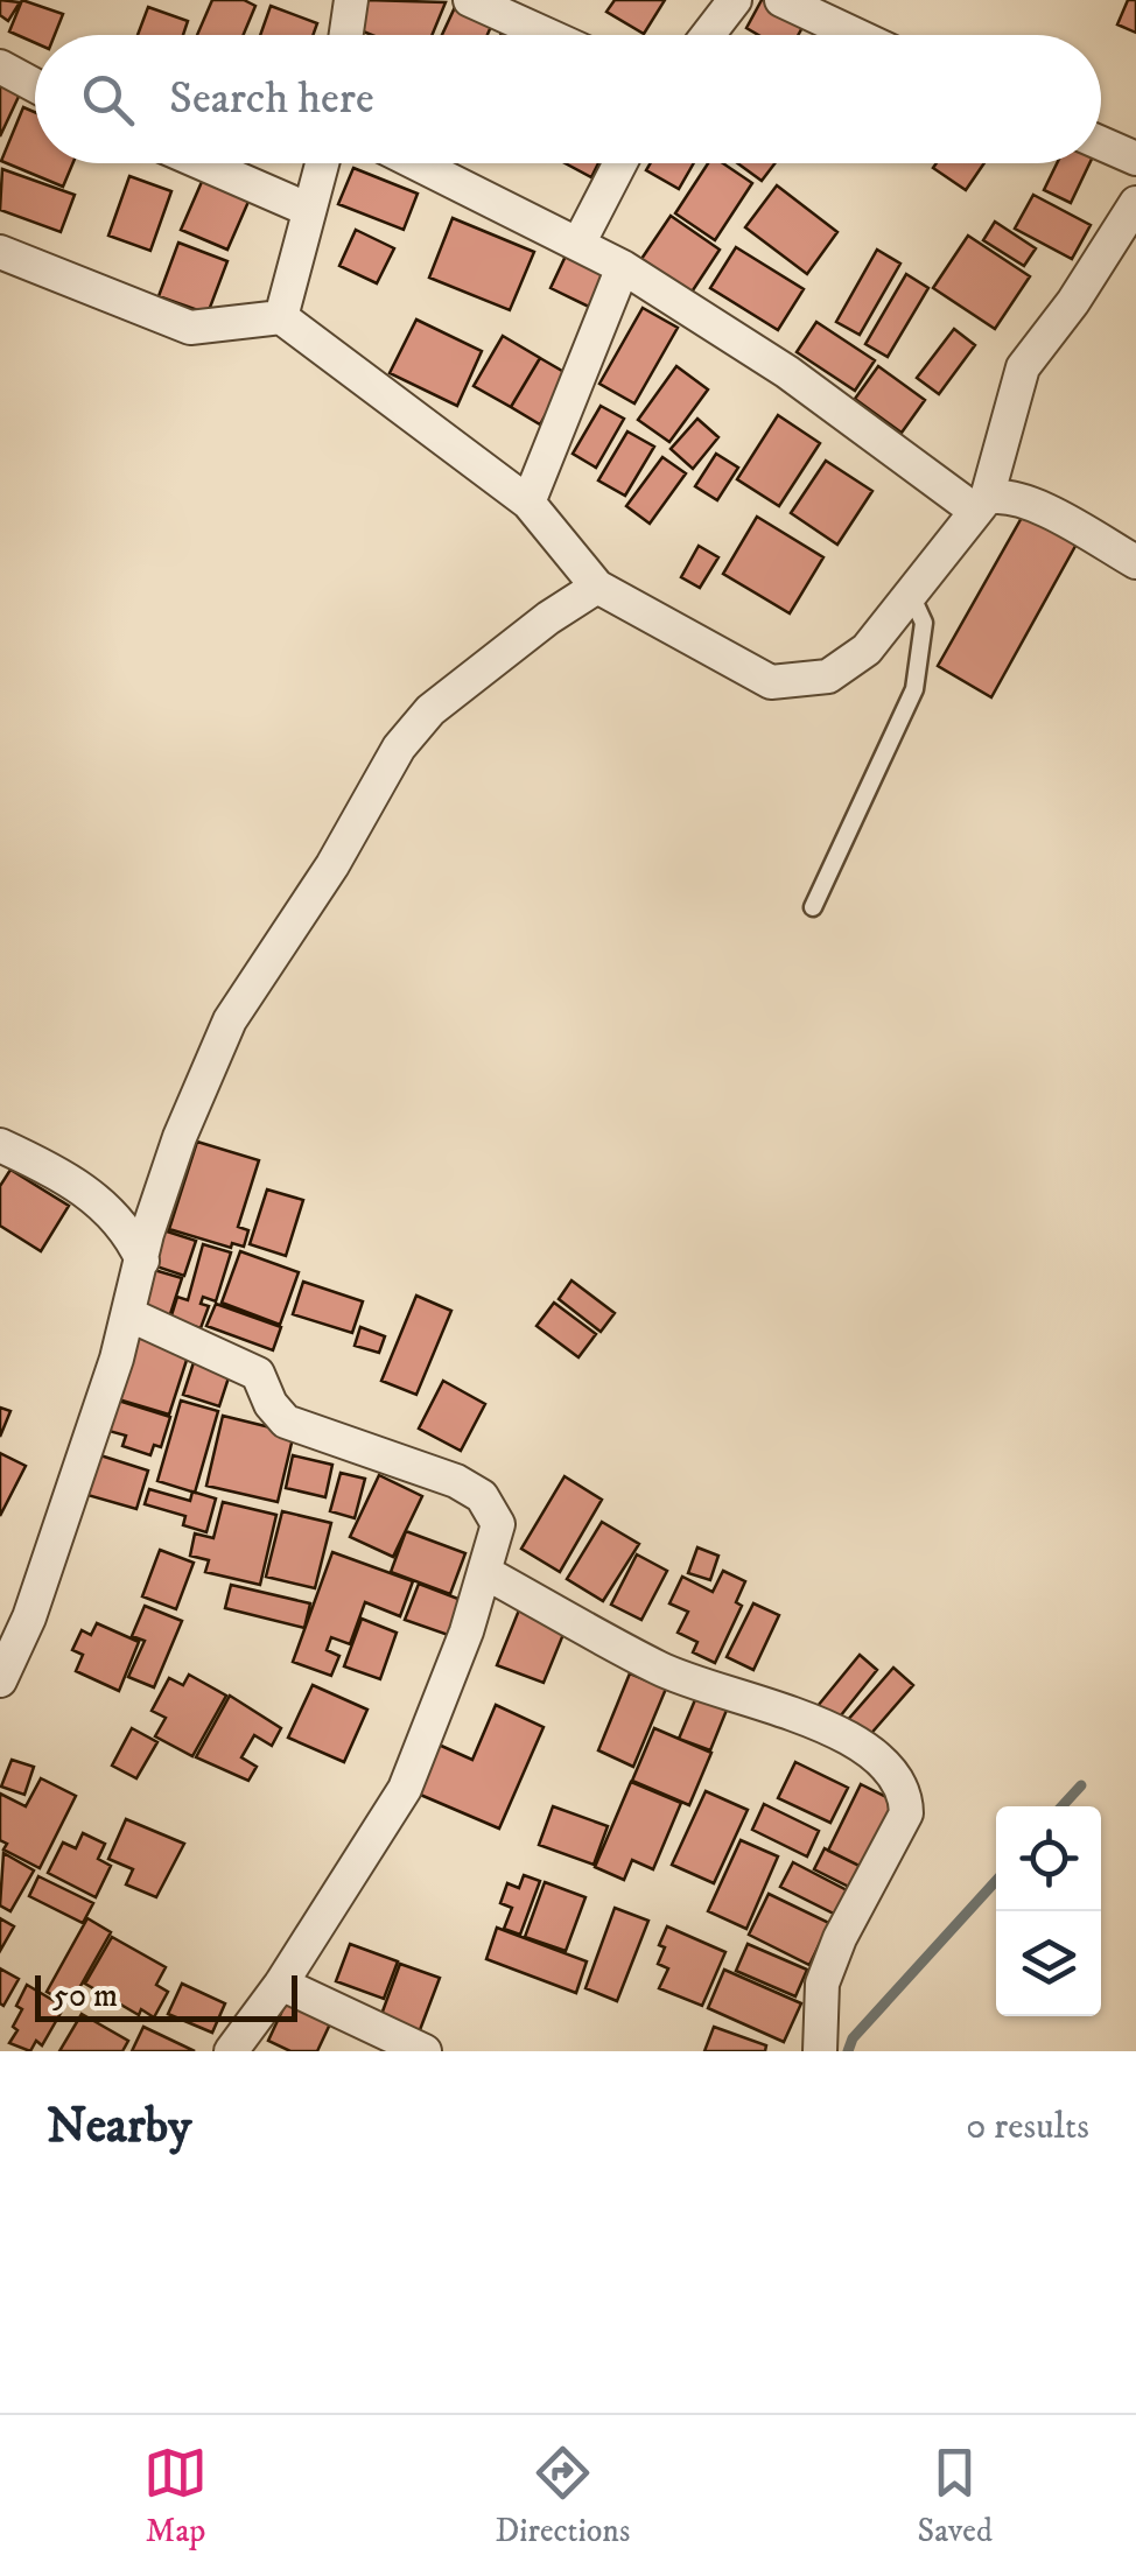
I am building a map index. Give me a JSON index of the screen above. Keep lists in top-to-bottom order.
{
  "scale_bar": "50 m",
  "page": {
    "search": "Search here",
    "scale": "50 m",
    "heading": ["Nearby", "0 results"],
    "nav": ["Map", "Directions", "Saved"]
  }
}
